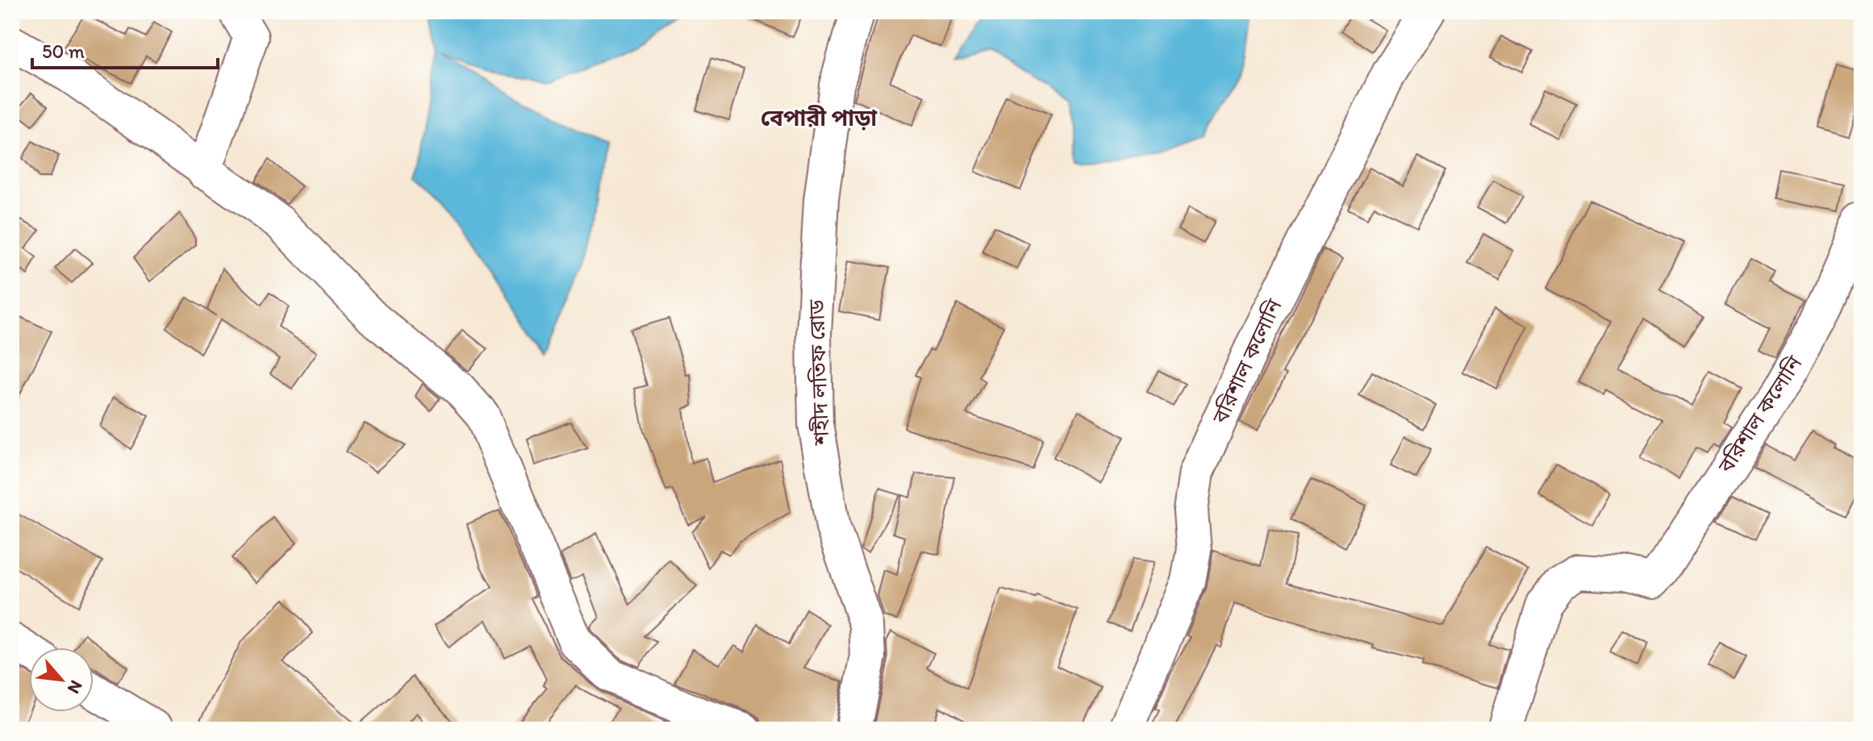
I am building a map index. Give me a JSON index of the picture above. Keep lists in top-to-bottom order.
{
  "streets": {
    "street": ["বরিশাল কলোনি", "শহীদ লতিফ রোড"]
  },
  "districts": ["বেপারী পাড়া"],
  "scale_bar": "50 m",
  "north": "bottom right"
}
